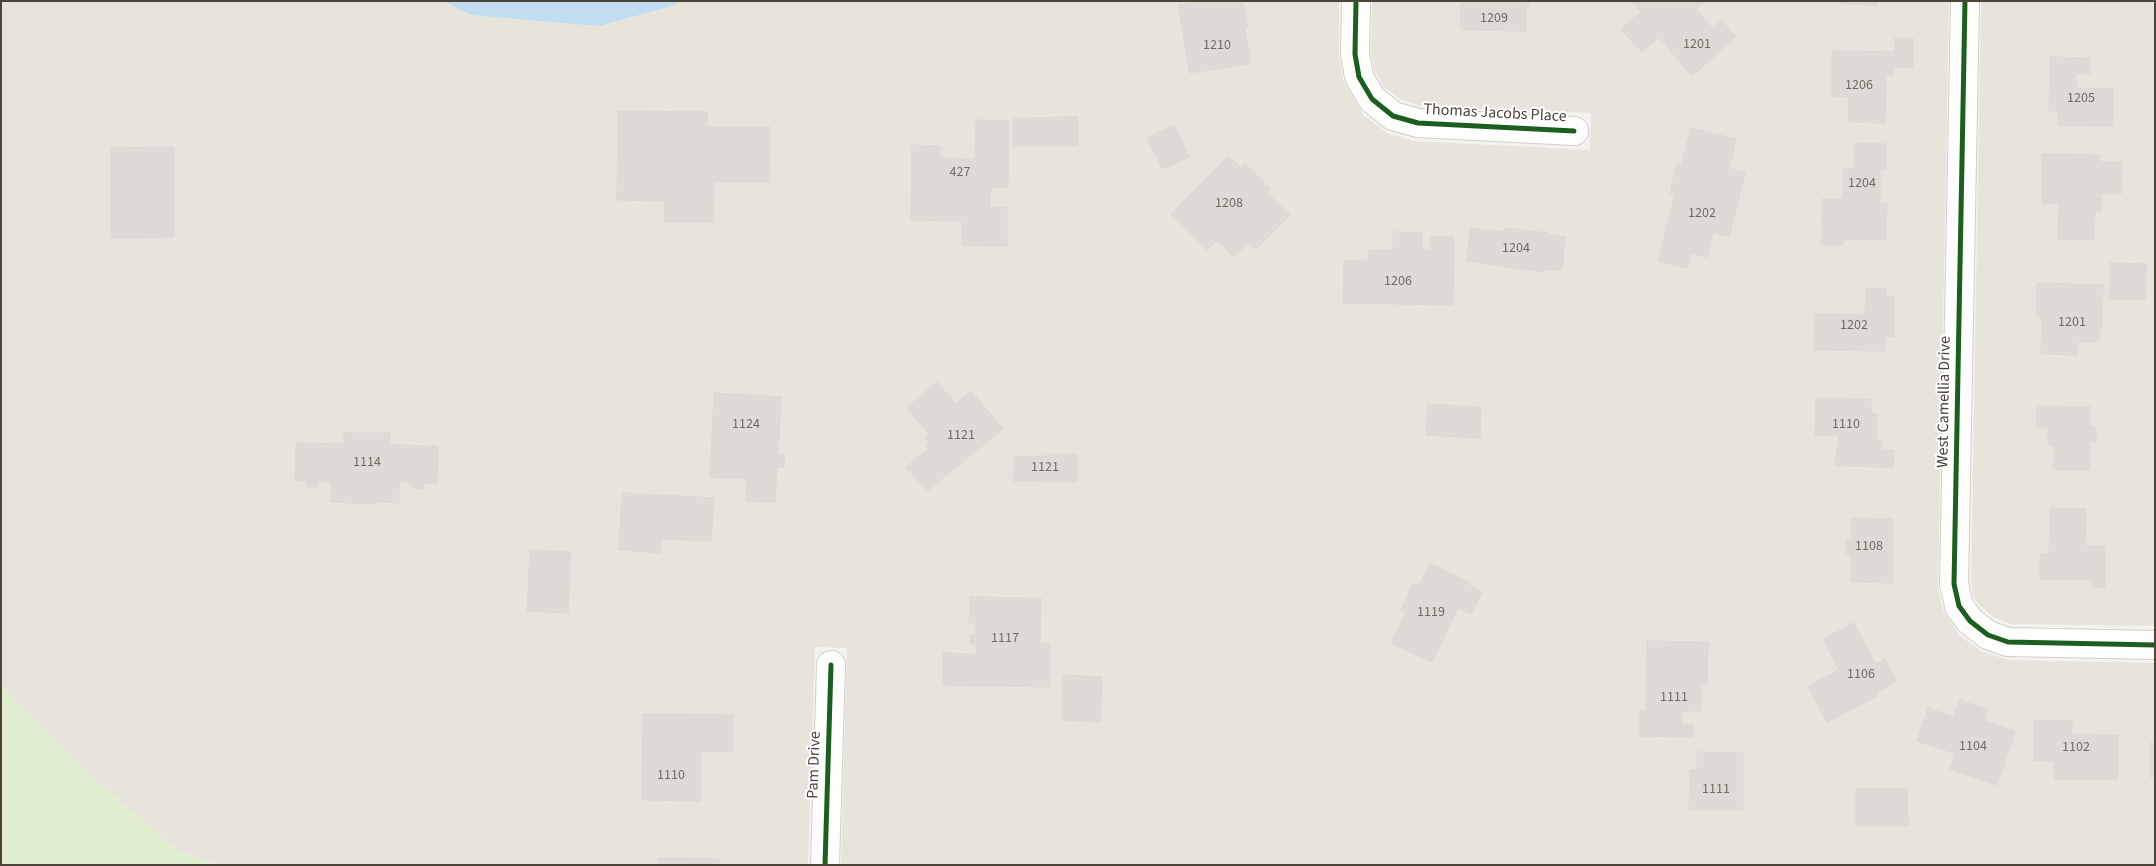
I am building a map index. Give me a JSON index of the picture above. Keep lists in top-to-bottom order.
{
  "streets": {
    "street": ["Thomas Jacobs Place", "West Camellia Drive", "Pam Drive"]
  },
  "house_numbers": [
    "1209",
    "1201",
    "1210",
    "1206",
    "1205",
    "427",
    "1204",
    "1208",
    "1202",
    "1204",
    "1206",
    "1201",
    "1202",
    "1124",
    "1110",
    "1121",
    "1114",
    "1121",
    "1108",
    "1119",
    "1117",
    "1106",
    "1111",
    "1104",
    "1102",
    "1110",
    "1111"
  ]
}
